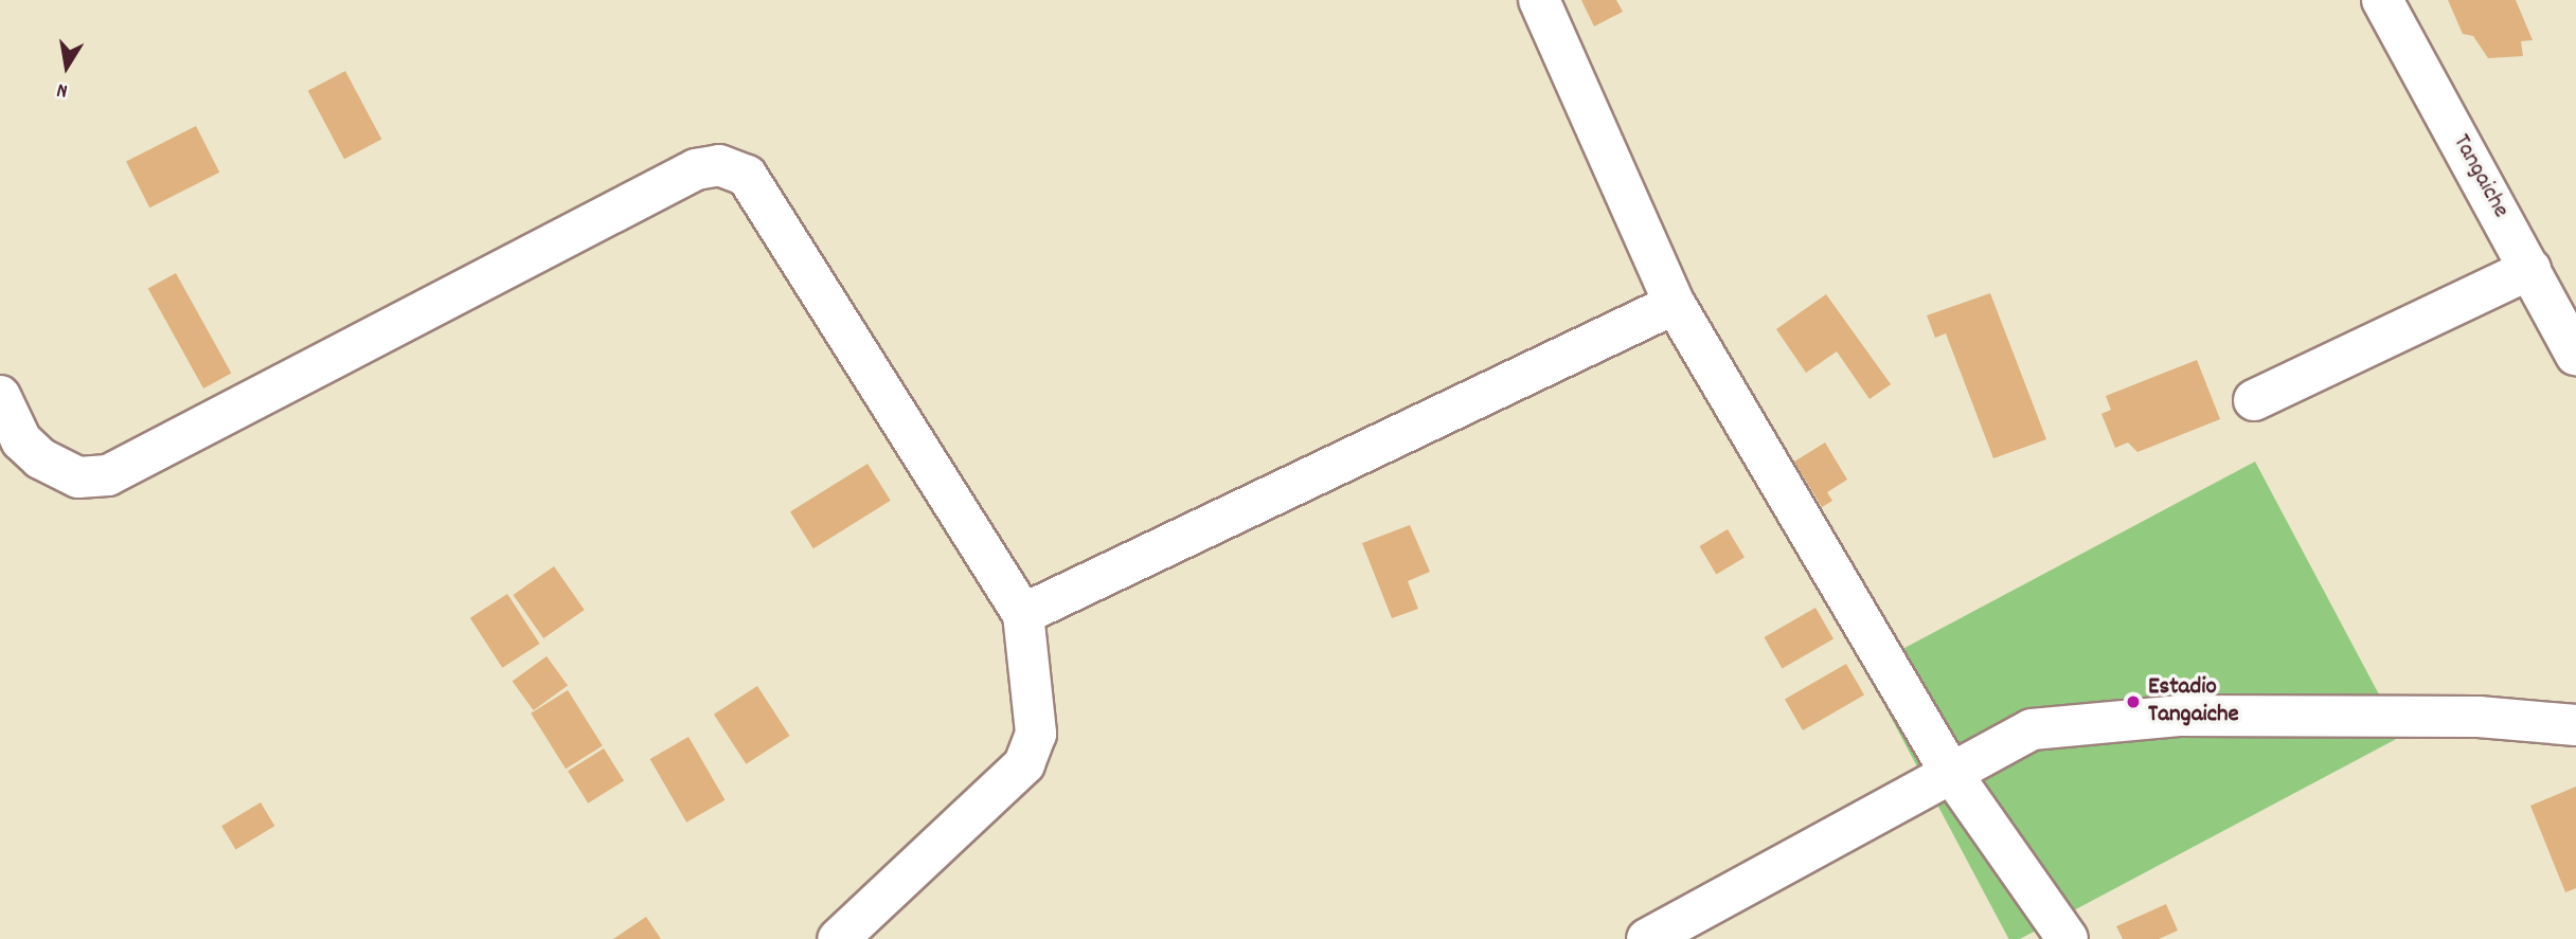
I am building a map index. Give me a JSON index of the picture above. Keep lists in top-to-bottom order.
{
  "streets": {
    "street": ["Tangaiche"]
  },
  "places": ["Estadio Tangaiche"],
  "north": "bottom"
}
